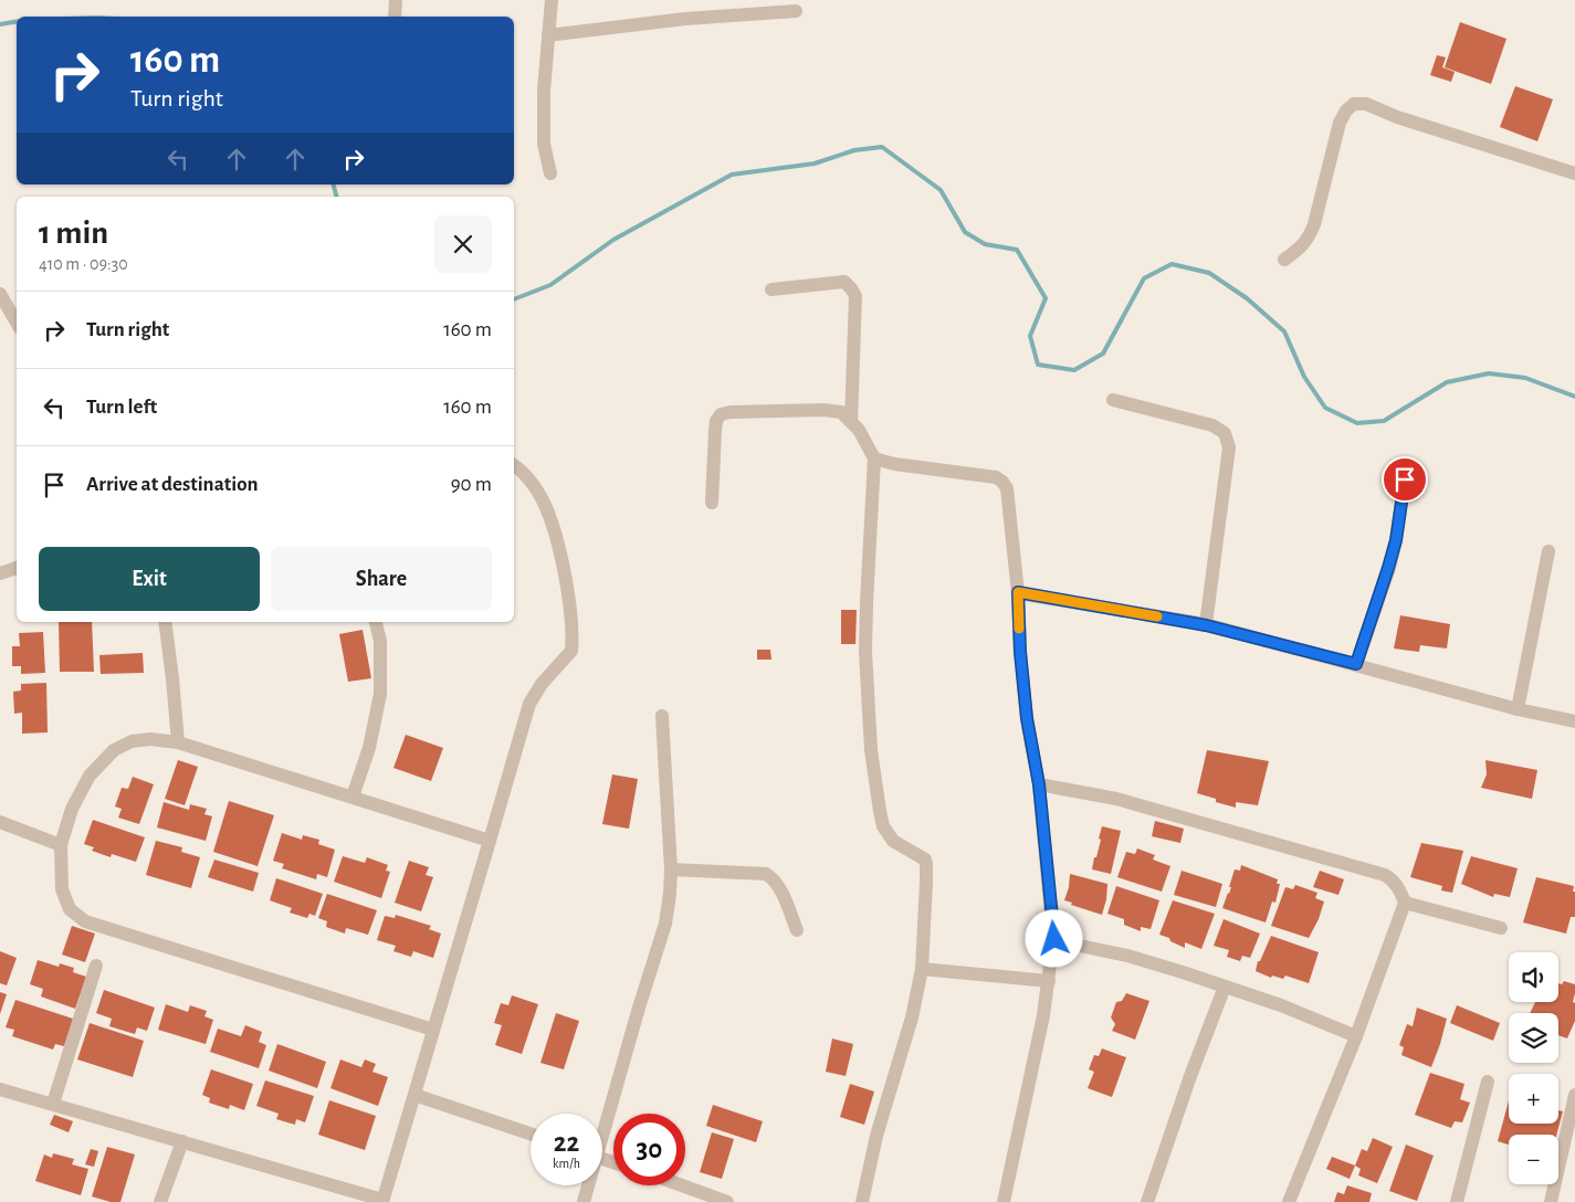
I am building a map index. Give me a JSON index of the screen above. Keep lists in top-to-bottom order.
{
  "page": {
    "turn": ["160 m", "Turn right"],
    "heading": ["1 min", "410 m · 09:30"],
    "list": [
      {
        "name": "Turn right",
        "value": "160 m"
      },
      {
        "name": "Turn left",
        "value": "160 m"
      },
      {
        "name": "Arrive at destination",
        "value": "90 m"
      }
    ],
    "buttons": ["Exit", "Share"],
    "map_buttons": ["+", "−"],
    "speed": "22 km/h",
    "limit": "30"
  }
}
